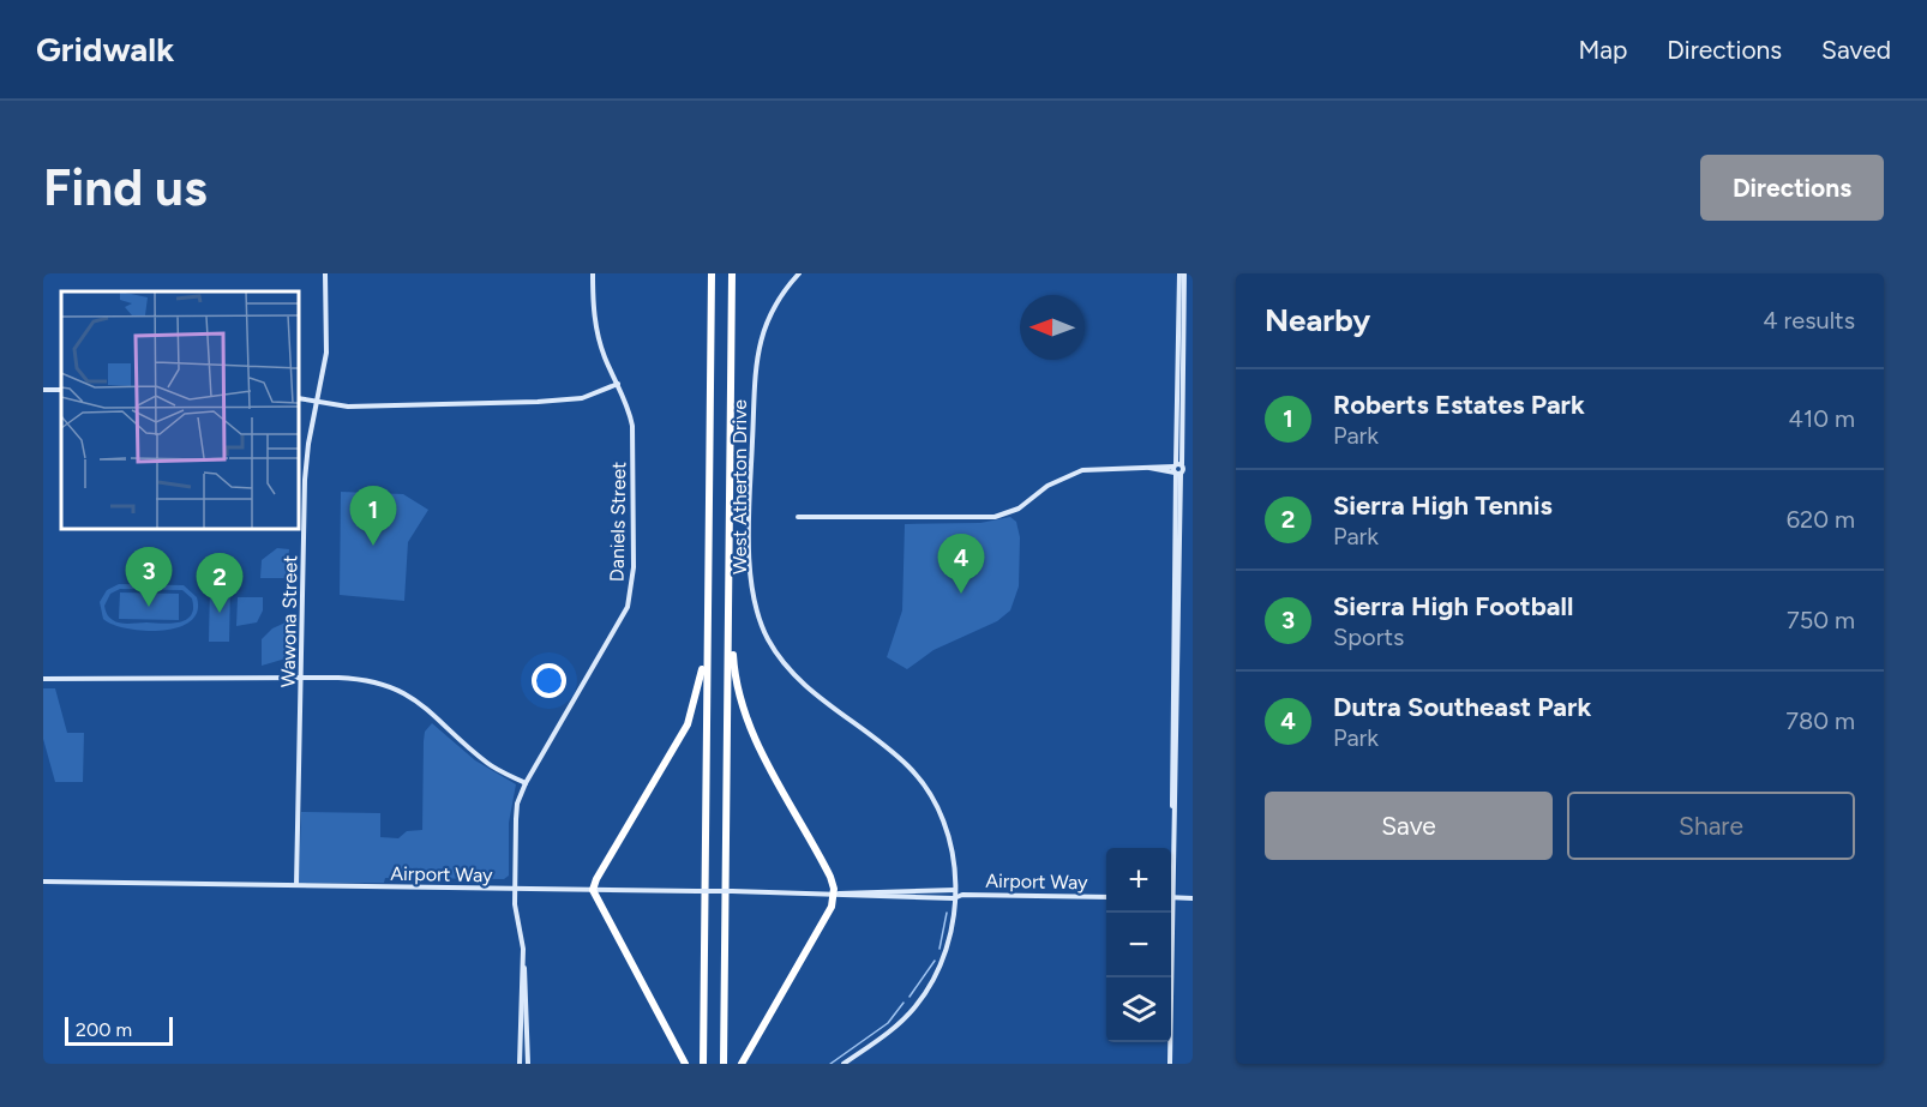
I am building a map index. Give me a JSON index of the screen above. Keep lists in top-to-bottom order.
{
  "streets": {
    "street": [
      "West Atherton Drive",
      "Daniels Street",
      "Wawona Street",
      "Airport Way"
    ]
  },
  "crossings": [
    ["West Atherton Drive", "Airport Way"],
    ["Daniels Street", "Airport Way"],
    ["Wawona Street", "Airport Way"]
  ],
  "scale_bar": "200 m",
  "north": "left",
  "page": {
    "header": "Gridwalk",
    "nav": ["Map", "Directions", "Saved"],
    "buttons": [
      "Directions",
      ["Save", "Share"]
    ],
    "title": "Find us",
    "heading": ["Nearby", "4 results"],
    "list": [
      {
        "mark": "1",
        "name": "Roberts Estates Park",
        "note": "Park",
        "value": "410 m"
      },
      {
        "mark": "2",
        "name": "Sierra High Tennis",
        "note": "Park",
        "value": "620 m"
      },
      {
        "mark": "3",
        "name": "Sierra High Football",
        "note": "Sports",
        "value": "750 m"
      },
      {
        "mark": "4",
        "name": "Dutra Southeast Park",
        "note": "Park",
        "value": "780 m"
      }
    ],
    "pins": [
      "1",
      "4",
      "3",
      "2"
    ],
    "map_buttons": ["+", "−"],
    "scale": "200 m"
  }
}
